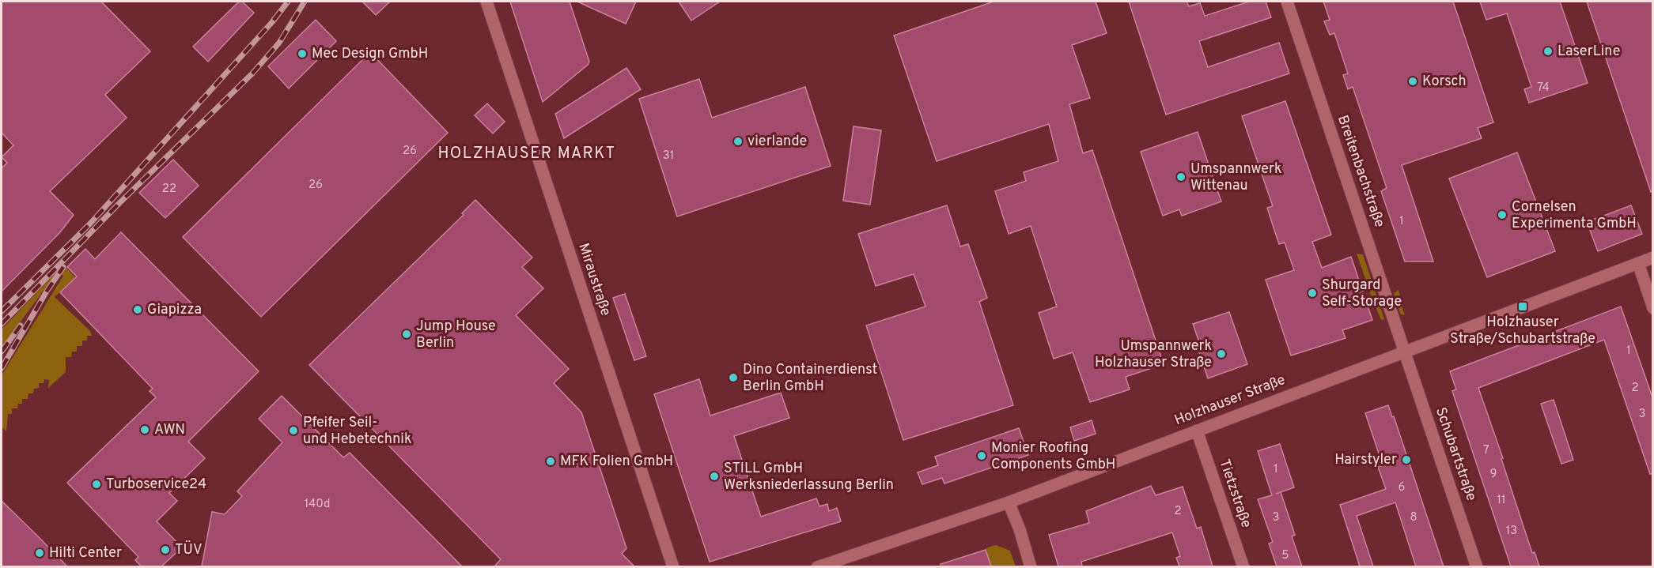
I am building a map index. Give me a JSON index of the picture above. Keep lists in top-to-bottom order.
{
  "streets": {
    "street": [
      "Breitenbachstraße",
      "Miraustraße",
      "Holzhauser Straße",
      "Schubartstraße",
      "Tietzstraße"
    ]
  },
  "crossings": [
    ["Breitenbachstraße", "Holzhauser Straße"],
    ["Breitenbachstraße", "Schubartstraße"],
    ["Holzhauser Straße", "Schubartstraße"],
    ["Holzhauser Straße", "Tietzstraße"]
  ],
  "districts": ["HOLZHAUSER MARKT"],
  "places": {
    "other": [
      "LaserLine",
      "Mec Design GmbH",
      "Korsch",
      "vierlande",
      "Umspannwerk Wittenau",
      "Cornelsen Experimenta GmbH",
      "Shurgard Self-Storage",
      "Giapizza",
      "Jump House Berlin",
      "Umspannwerk Holzhauser Straße",
      "Dino Containerdienst Berlin GmbH",
      "AWN",
      "Pfeifer Seil- und Hebetechnik",
      "Monier Roofing Components GmbH",
      "Hairstyler",
      "MFK Folien GmbH",
      "STILL GmbH Werksniederlassung Berlin",
      "Turboservice24",
      "TÜV",
      "Hilti Center"
    ],
    "transit": ["Holzhauser Straße/Schubartstraße"]
  },
  "house_numbers": [
    "74",
    "26",
    "31",
    "26",
    "22",
    "1",
    "1",
    "2",
    "3",
    "7",
    "1",
    "9",
    "6",
    "11",
    "140d",
    "2",
    "3",
    "8",
    "13",
    "5"
  ]
}
